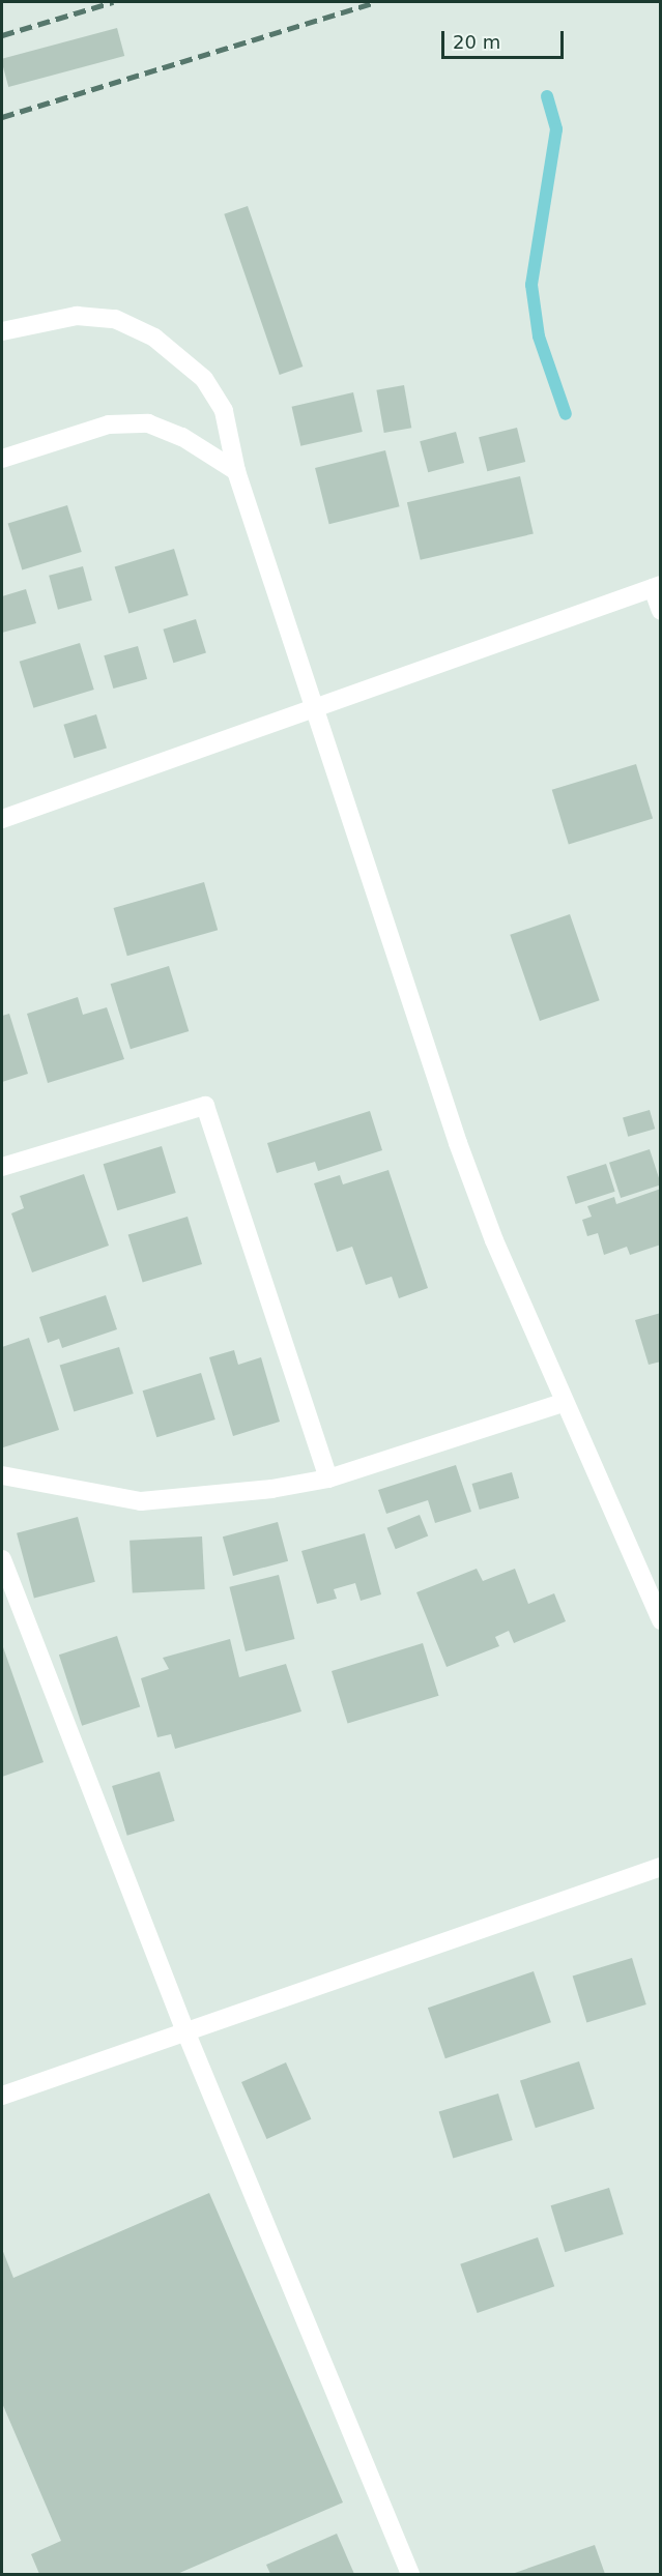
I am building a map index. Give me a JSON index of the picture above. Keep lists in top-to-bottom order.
{
  "scale_bar": "20 m"
}
